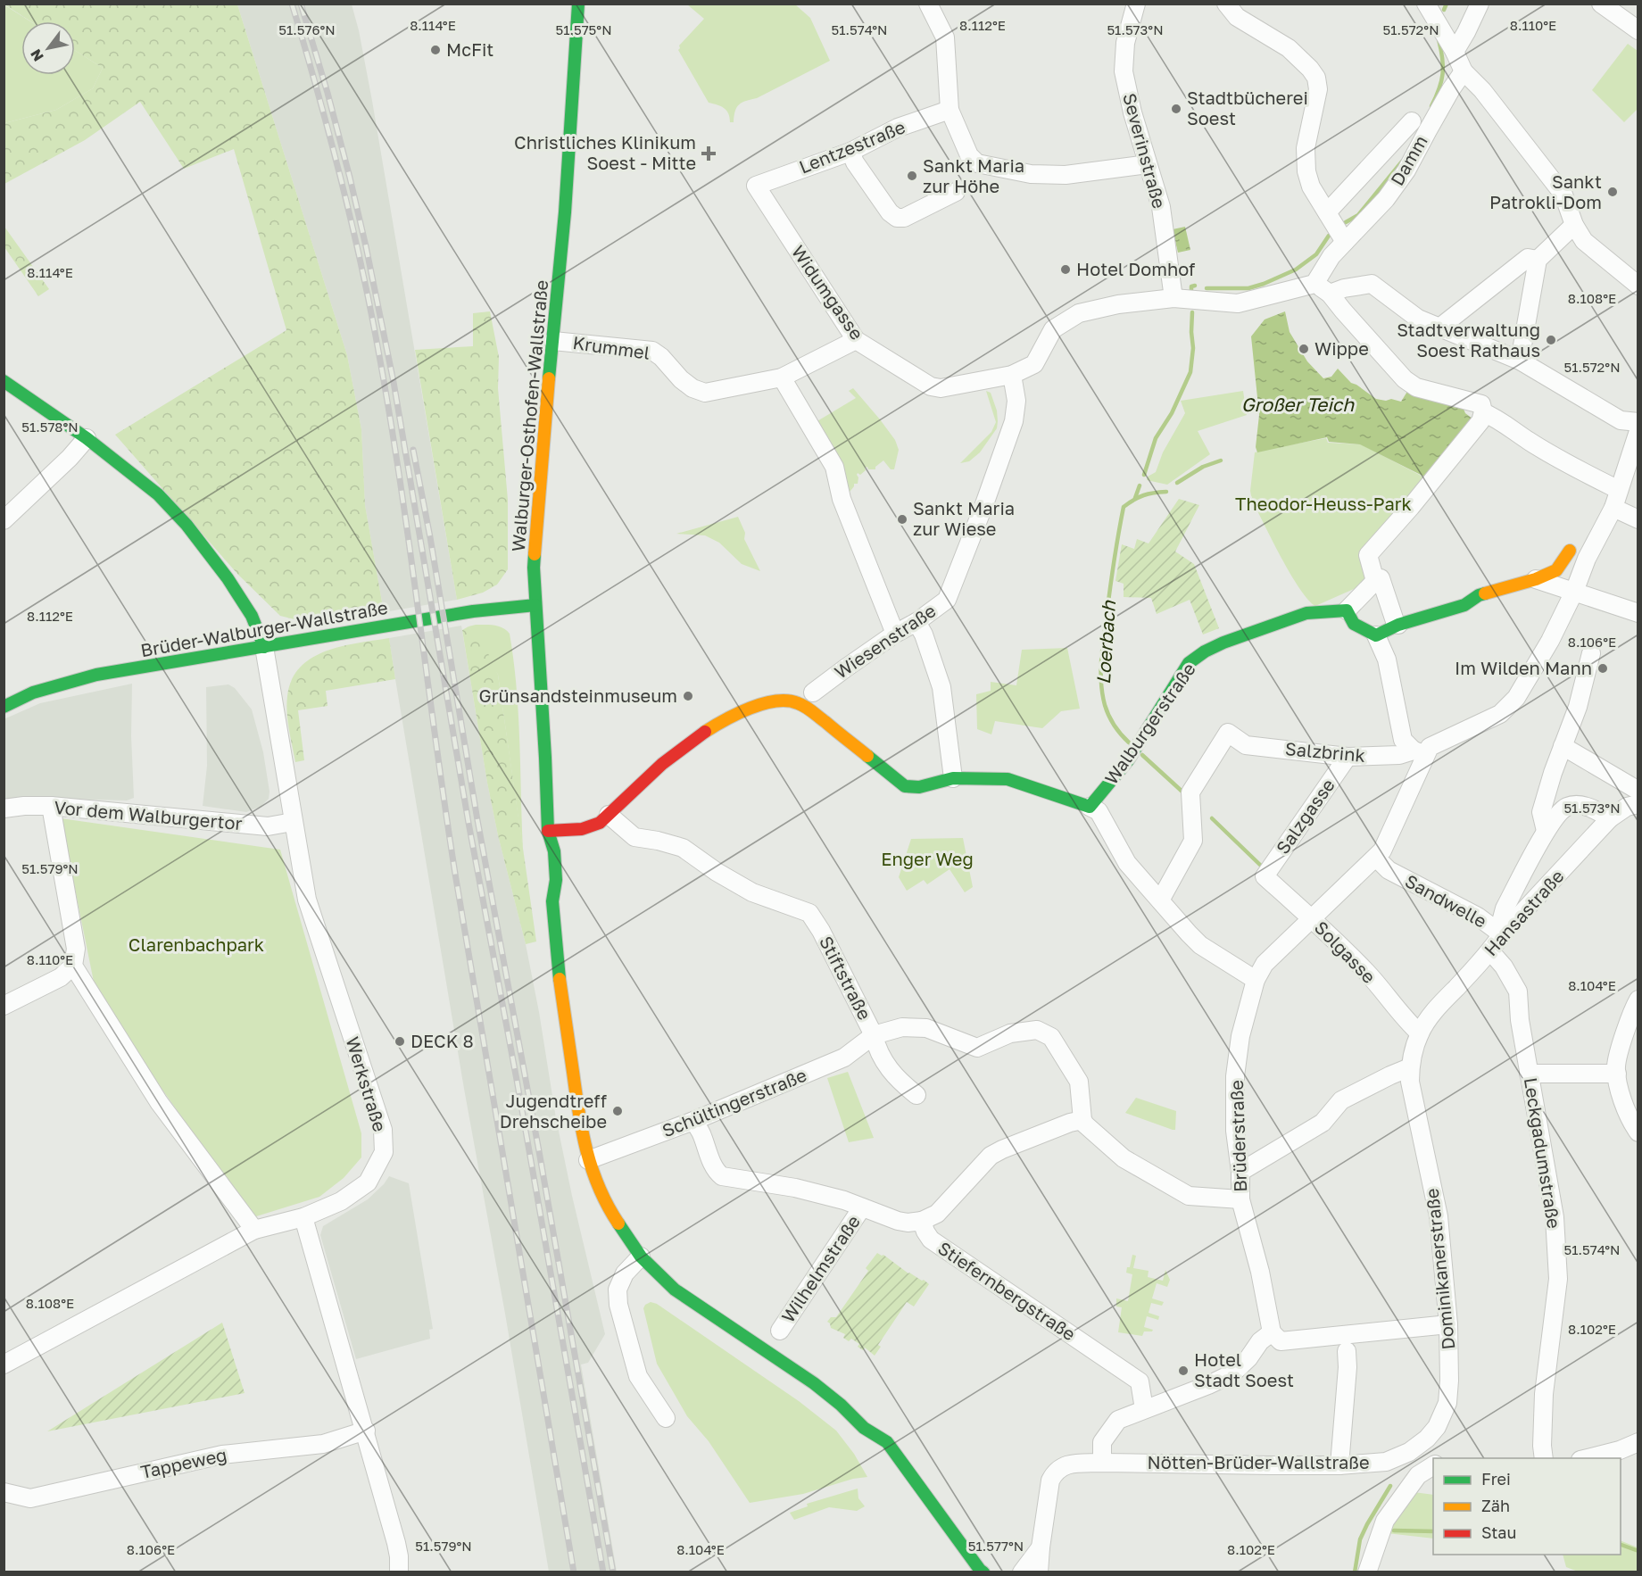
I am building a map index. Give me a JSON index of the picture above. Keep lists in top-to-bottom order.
{
  "streets": {
    "street": [
      "Lentzestraße",
      "Severinstraße",
      "Damm",
      "Widumgasse",
      "Krummel",
      "Walburger-Osthofen-Wallstraße",
      "Brüder-Walburger-Wallstraße",
      "Wiesenstraße",
      "Walburgerstraße",
      "Salzbrink",
      "Vor dem Walburgertor",
      "Salzgasse",
      "Sandwelle",
      "Hansastraße",
      "Solgasse",
      "Stiftstraße",
      "Werkstraße",
      "Schültingerstraße",
      "Brüderstraße",
      "Leckgadumstraße",
      "Wilhelmstraße",
      "Dominikanerstraße",
      "Stiefernbergstraße",
      "Nötten-Brüder-Wallstraße",
      "Tappeweg"
    ]
  },
  "crossings": [
    ["Lentzestraße", "Widumgasse"],
    ["Widumgasse", "Krummel"],
    ["Widumgasse", "Wiesenstraße"],
    ["Krummel", "Walburger-Osthofen-Wallstraße"],
    ["Walburger-Osthofen-Wallstraße", "Brüder-Walburger-Wallstraße"],
    ["Brüder-Walburger-Wallstraße", "Werkstraße"],
    ["Salzbrink", "Salzgasse"],
    ["Salzbrink", "Brüderstraße"],
    ["Vor dem Walburgertor", "Werkstraße"],
    ["Salzgasse", "Solgasse"],
    ["Sandwelle", "Hansastraße"],
    ["Sandwelle", "Brüderstraße"],
    ["Hansastraße", "Solgasse"],
    ["Hansastraße", "Leckgadumstraße"],
    ["Hansastraße", "Dominikanerstraße"],
    ["Solgasse", "Brüderstraße"],
    ["Solgasse", "Dominikanerstraße"],
    ["Stiftstraße", "Schültingerstraße"],
    ["Dominikanerstraße", "Nötten-Brüder-Wallstraße"]
  ],
  "water": ["Großer Teich", "Loerbach"],
  "parks": ["Theodor-Heuss-Park", "Enger Weg", "Clarenbachpark"],
  "places": {
    "other": [
      "McFit",
      "Stadtbücherei Soest",
      "Sankt Maria zur Höhe",
      "Sankt Patrokli-Dom",
      "Hotel Domhof",
      "Stadtverwaltung Soest Rathaus",
      "Wippe",
      "Sankt Maria zur Wiese",
      "Im Wilden Mann",
      "Grünsandsteinmuseum",
      "DECK 8",
      "Jugendtreff Drehscheibe",
      "Hotel Stadt Soest"
    ],
    "health": ["Christliches Klinikum Soest - Mitte"]
  },
  "legend": ["Frei", "Zäh", "Stau"],
  "north": "bottom left",
  "coordinates": [
    "8.110°E",
    "8.114°E",
    "8.112°E",
    "51.573°N",
    "51.576°N",
    "51.575°N",
    "51.574°N",
    "51.572°N",
    "8.108°E",
    "51.578°N",
    "8.106°E",
    "51.579°N",
    "8.104°E",
    "8.102°E",
    "51.577°N"
  ]
}
